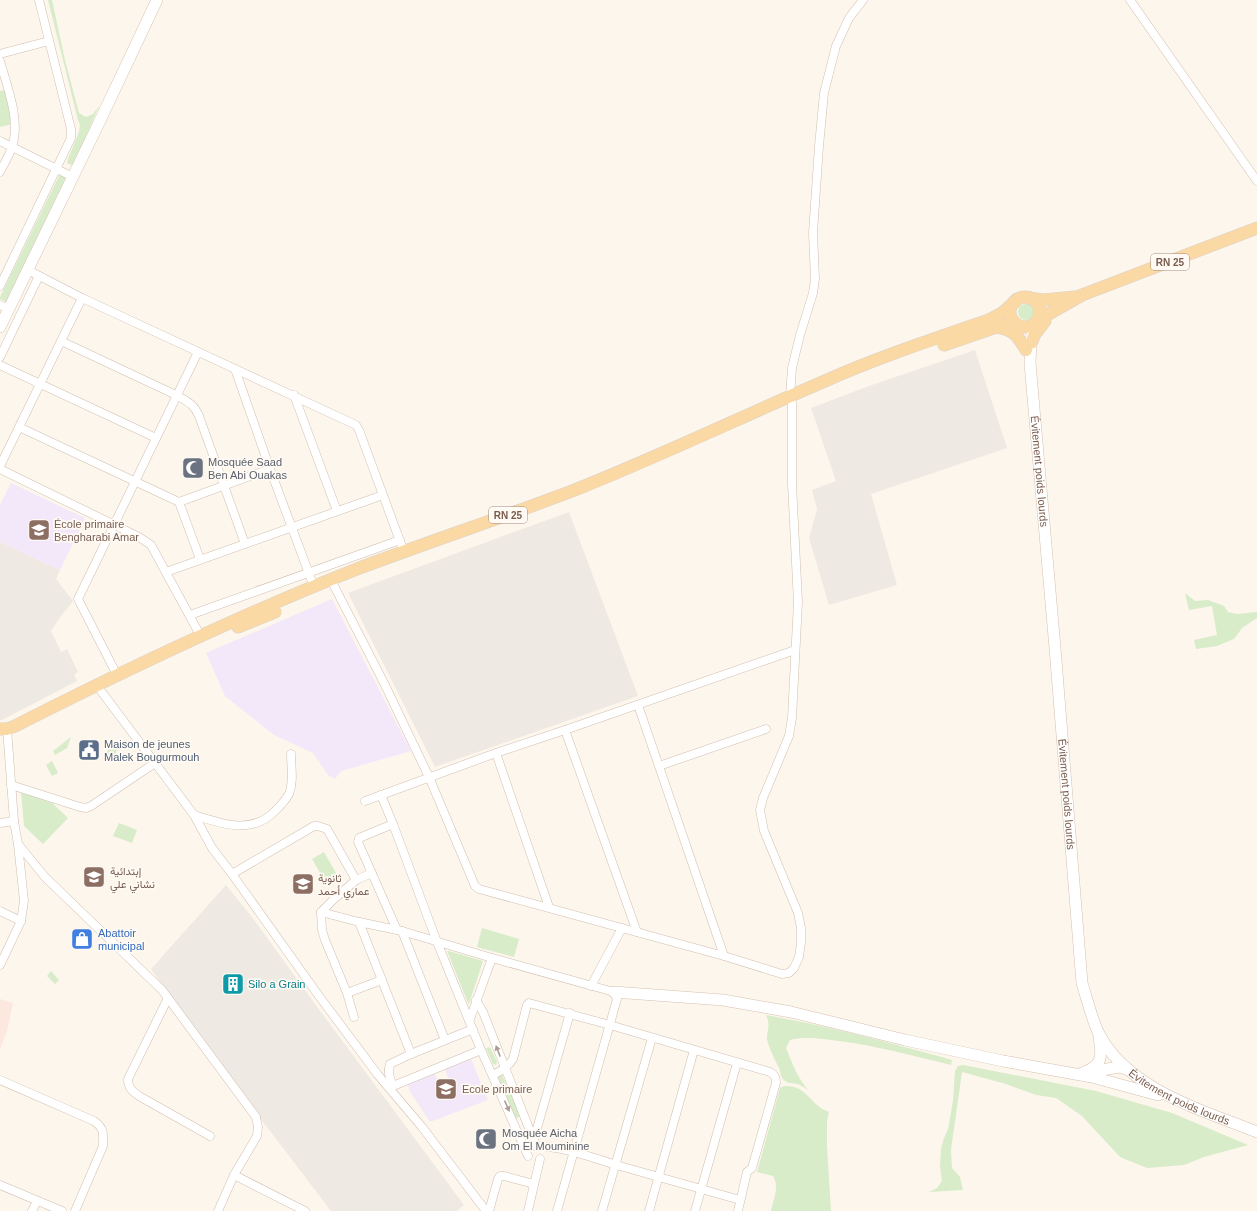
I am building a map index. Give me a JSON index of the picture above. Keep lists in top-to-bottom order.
{
  "streets": {
    "main road": ["RN 25", "Évitement poids lourds"]
  },
  "crossings": [
    ["RN 25", "Évitement poids lourds"]
  ],
  "places": {
    "mosque": ["Mosquée Saad Ben Abi Ouakas", "Mosquée Aicha Om El Mouminine"],
    "school or university": [
      "École primaire Bengharabi Amar",
      "إبتدائية نشاني علي",
      "ثانوية عماري أحمد",
      "Ecole primaire"
    ],
    "public building": ["Maison de jeunes Malek Bougurmouh"],
    "shop": ["Abattoir municipal"],
    "building": ["Silo a Grain"]
  }
}
